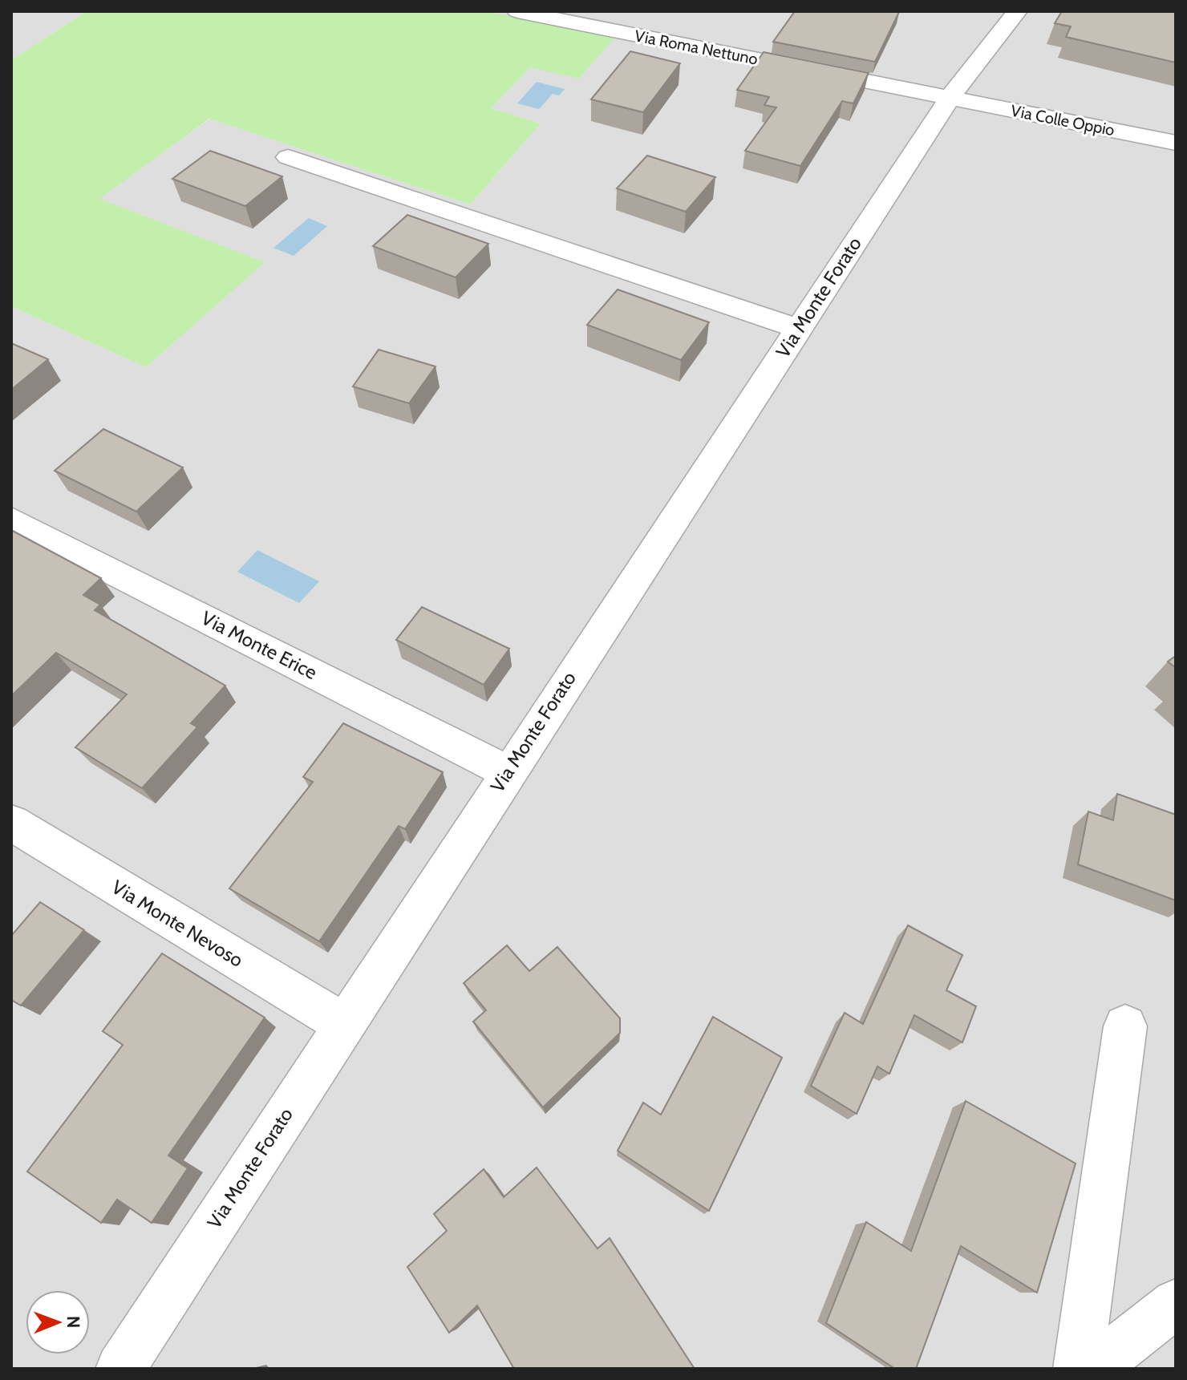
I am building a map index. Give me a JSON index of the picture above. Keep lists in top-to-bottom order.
{
  "streets": {
    "street": [
      "Via Roma Nettuno",
      "Via Colle Oppio",
      "Via Monte Forato",
      "Via Monte Erice",
      "Via Monte Nevoso"
    ]
  },
  "crossings": [
    ["Via Roma Nettuno", "Via Colle Oppio"],
    ["Via Roma Nettuno", "Via Monte Forato"],
    ["Via Colle Oppio", "Via Monte Forato"],
    ["Via Monte Forato", "Via Monte Erice"],
    ["Via Monte Forato", "Via Monte Nevoso"]
  ],
  "north": "right"
}
